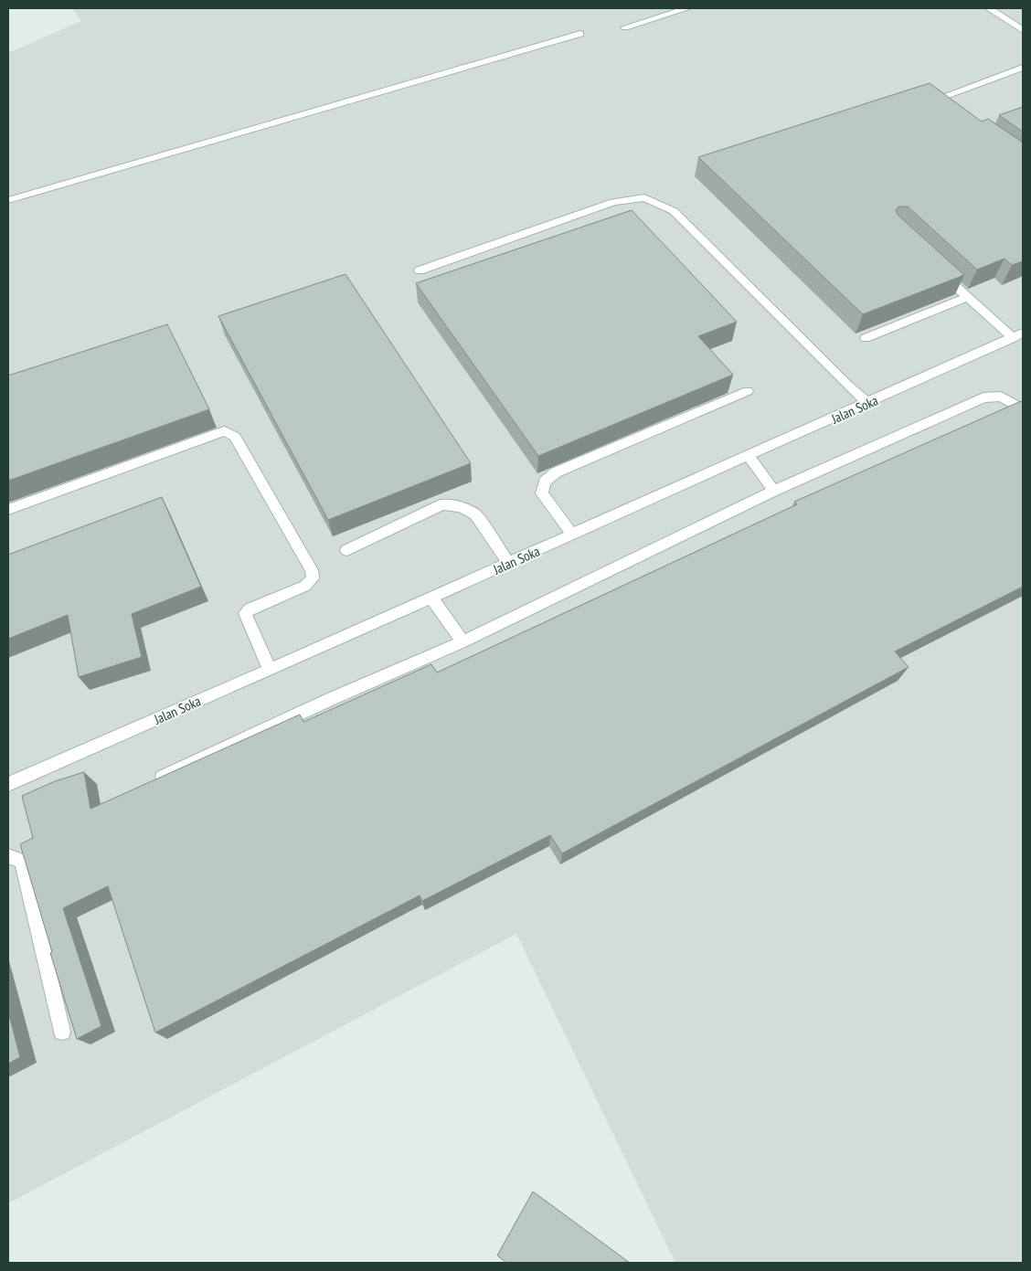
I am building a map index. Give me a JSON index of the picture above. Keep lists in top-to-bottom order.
{
  "streets": {
    "street": ["Jalan Soka"]
  }
}
